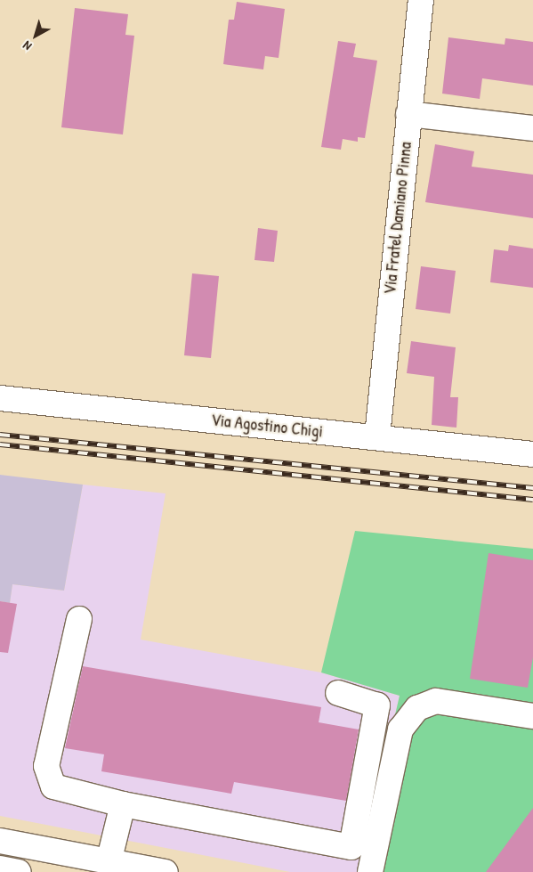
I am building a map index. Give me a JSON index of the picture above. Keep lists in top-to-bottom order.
{
  "streets": {
    "street": ["Via Fratel Damiano Pinna", "Via Agostino Chigi"]
  },
  "crossings": [
    ["Via Fratel Damiano Pinna", "Via Agostino Chigi"]
  ],
  "north": "bottom left"
}
